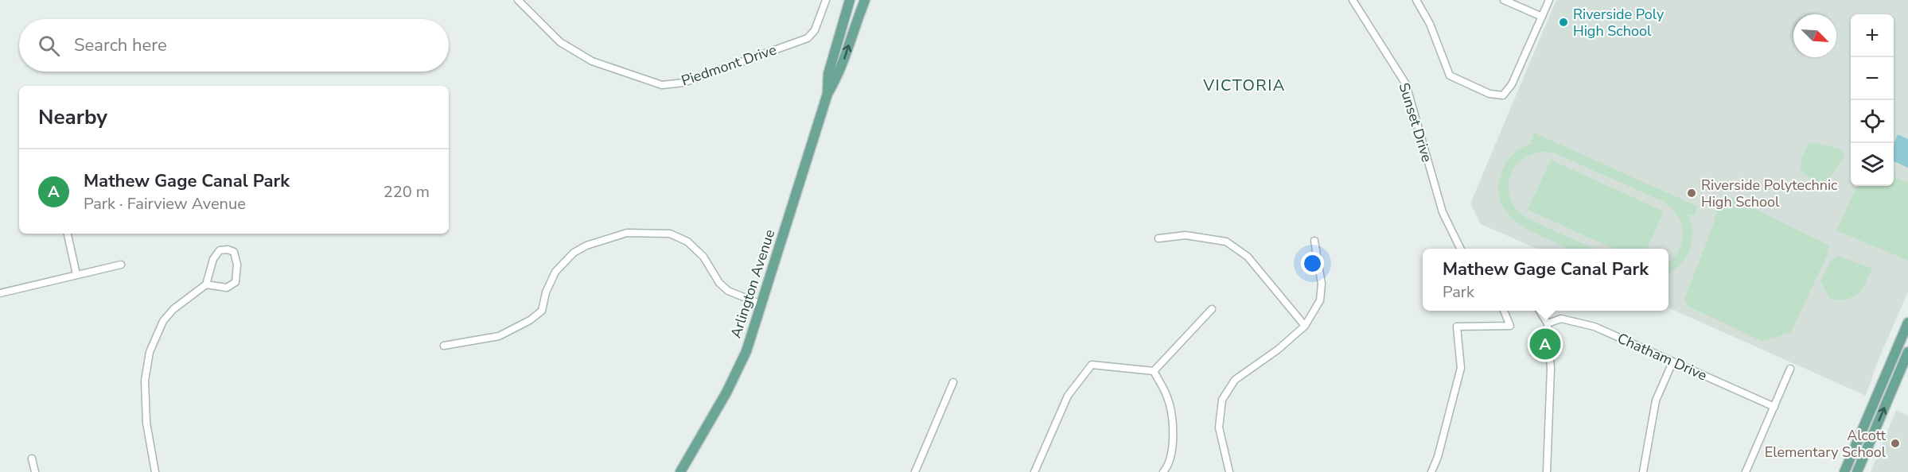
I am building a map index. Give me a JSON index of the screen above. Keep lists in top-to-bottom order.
{
  "streets": {
    "main road": ["Arlington Avenue"],
    "street": ["Piedmont Drive", "Sunset Drive", "Chatham Drive"]
  },
  "districts": ["VICTORIA"],
  "places": ["Riverside Poly High School", "Riverside Polytechnic High School", "Alcott Elementary School"],
  "north": "bottom right",
  "page": {
    "map_buttons": ["+", "−"],
    "search": "Search here",
    "heading": "Nearby",
    "list": [
      {
        "mark": "A",
        "name": "Mathew Gage Canal Park",
        "note": "Park · Fairview Avenue",
        "value": "220 m"
      }
    ],
    "popup": ["Mathew Gage Canal Park", "Park"],
    "pins": "A"
  }
}
